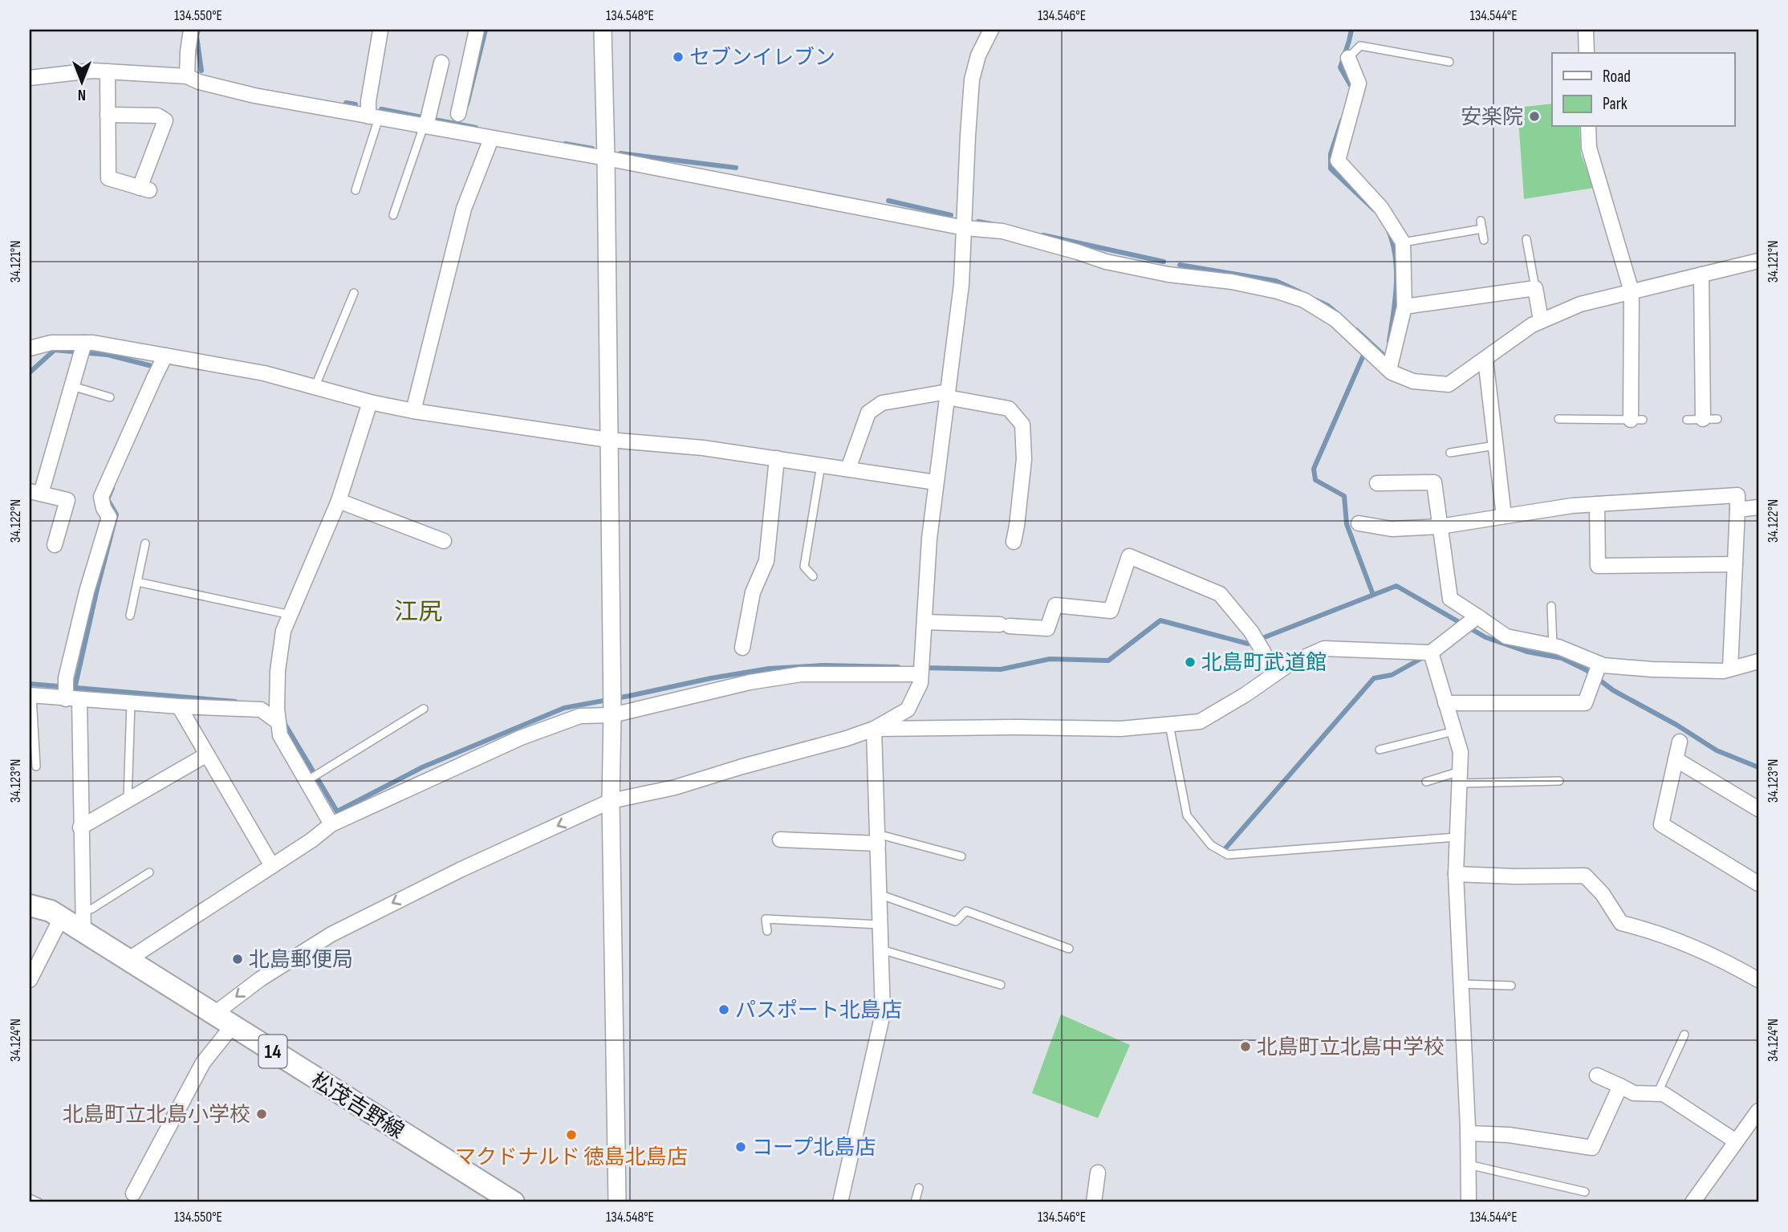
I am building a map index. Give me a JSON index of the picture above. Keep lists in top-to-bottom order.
{
  "streets": {
    "main road": ["14", "松茂吉野線"]
  },
  "districts": ["江尻"],
  "places": [
    "セブンイレブン",
    "安楽院",
    "北島町武道館",
    "北島郵便局",
    "パスポート北島店",
    "北島町立北島中学校",
    "北島町立北島小学校",
    "マクドナルド 徳島北島店",
    "コープ北島店"
  ],
  "legend": ["Road", "Park"],
  "north": "bottom",
  "coordinates": [
    "134.550°E",
    "134.548°E",
    "134.546°E",
    "134.544°E",
    "34.121°N",
    "34.122°N",
    "34.123°N",
    "34.124°N"
  ]
}
